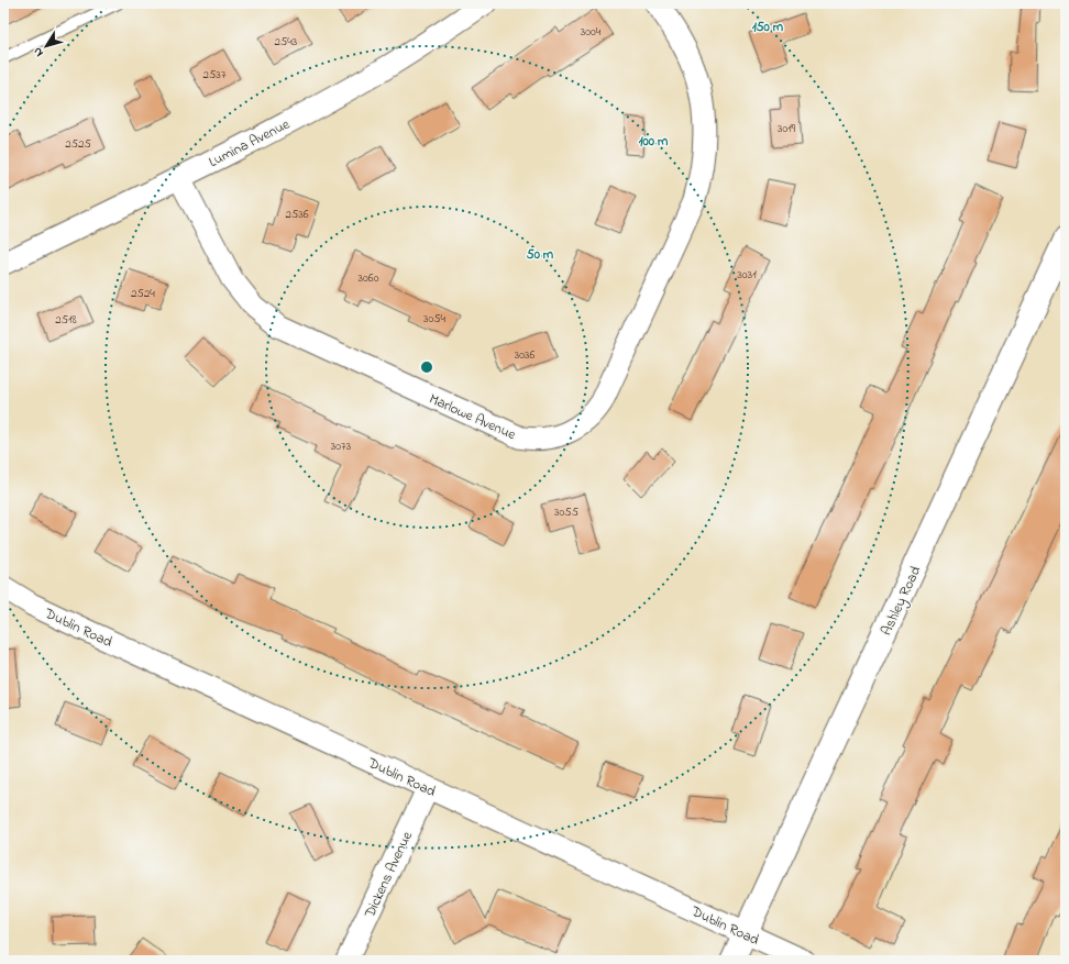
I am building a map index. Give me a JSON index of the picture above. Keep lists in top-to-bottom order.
{
  "streets": {
    "street": [
      "Lumina Avenue",
      "Marlowe Avenue",
      "Ashley Road",
      "Dublin Road",
      "Dickens Avenue"
    ]
  },
  "crossings": [
    ["Lumina Avenue", "Marlowe Avenue"],
    ["Ashley Road", "Dublin Road"],
    ["Dublin Road", "Dickens Avenue"]
  ],
  "house_numbers": [
    "3004",
    "2543",
    "2537",
    "3019",
    "2525",
    "2536",
    "3031",
    "3060",
    "2524",
    "3054",
    "2518",
    "3036",
    "3073",
    "3055"
  ],
  "north": "bottom left",
  "rings": ["150 m", "100 m", "50 m"]
}
